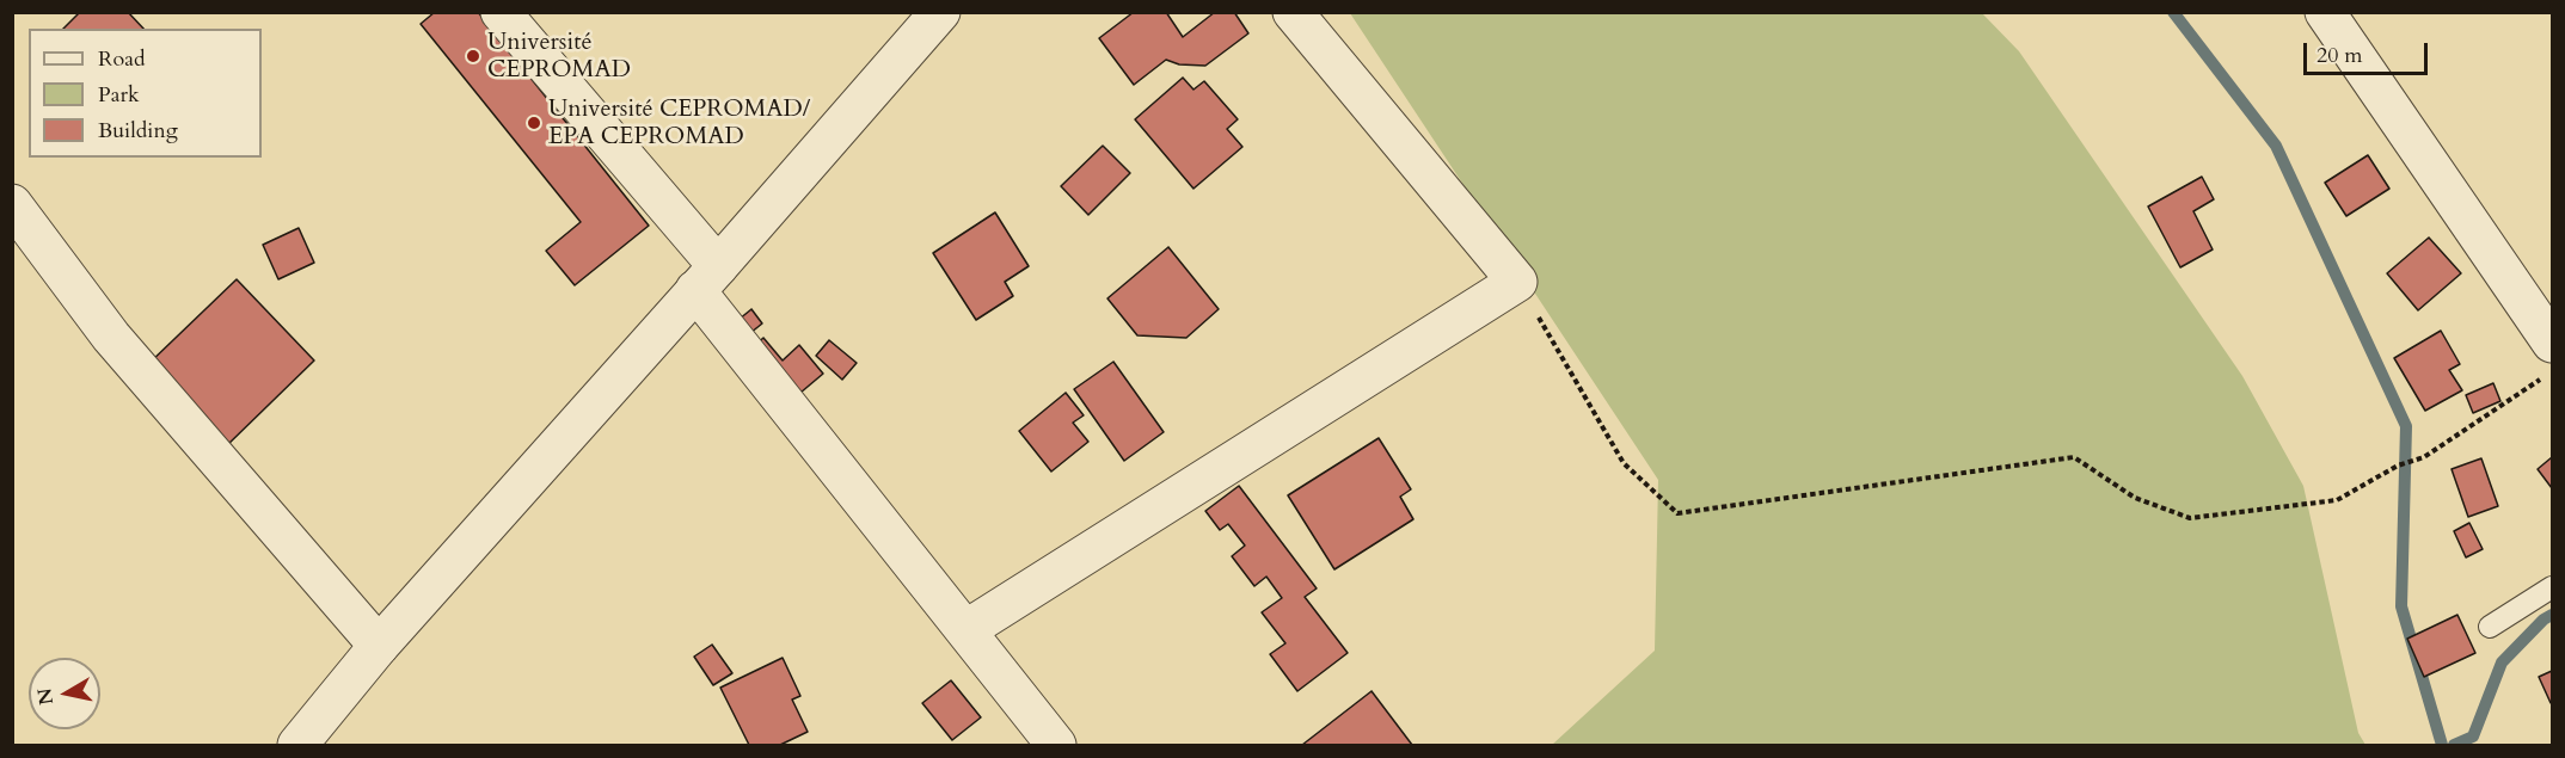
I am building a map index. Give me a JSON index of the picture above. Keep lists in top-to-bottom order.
{
  "places": ["Université CEPROMAD", "Université CEPROMAD/ EPA CEPROMAD"],
  "legend": ["Road", "Park", "Building"],
  "scale_bar": "20 m",
  "north": "left"
}
